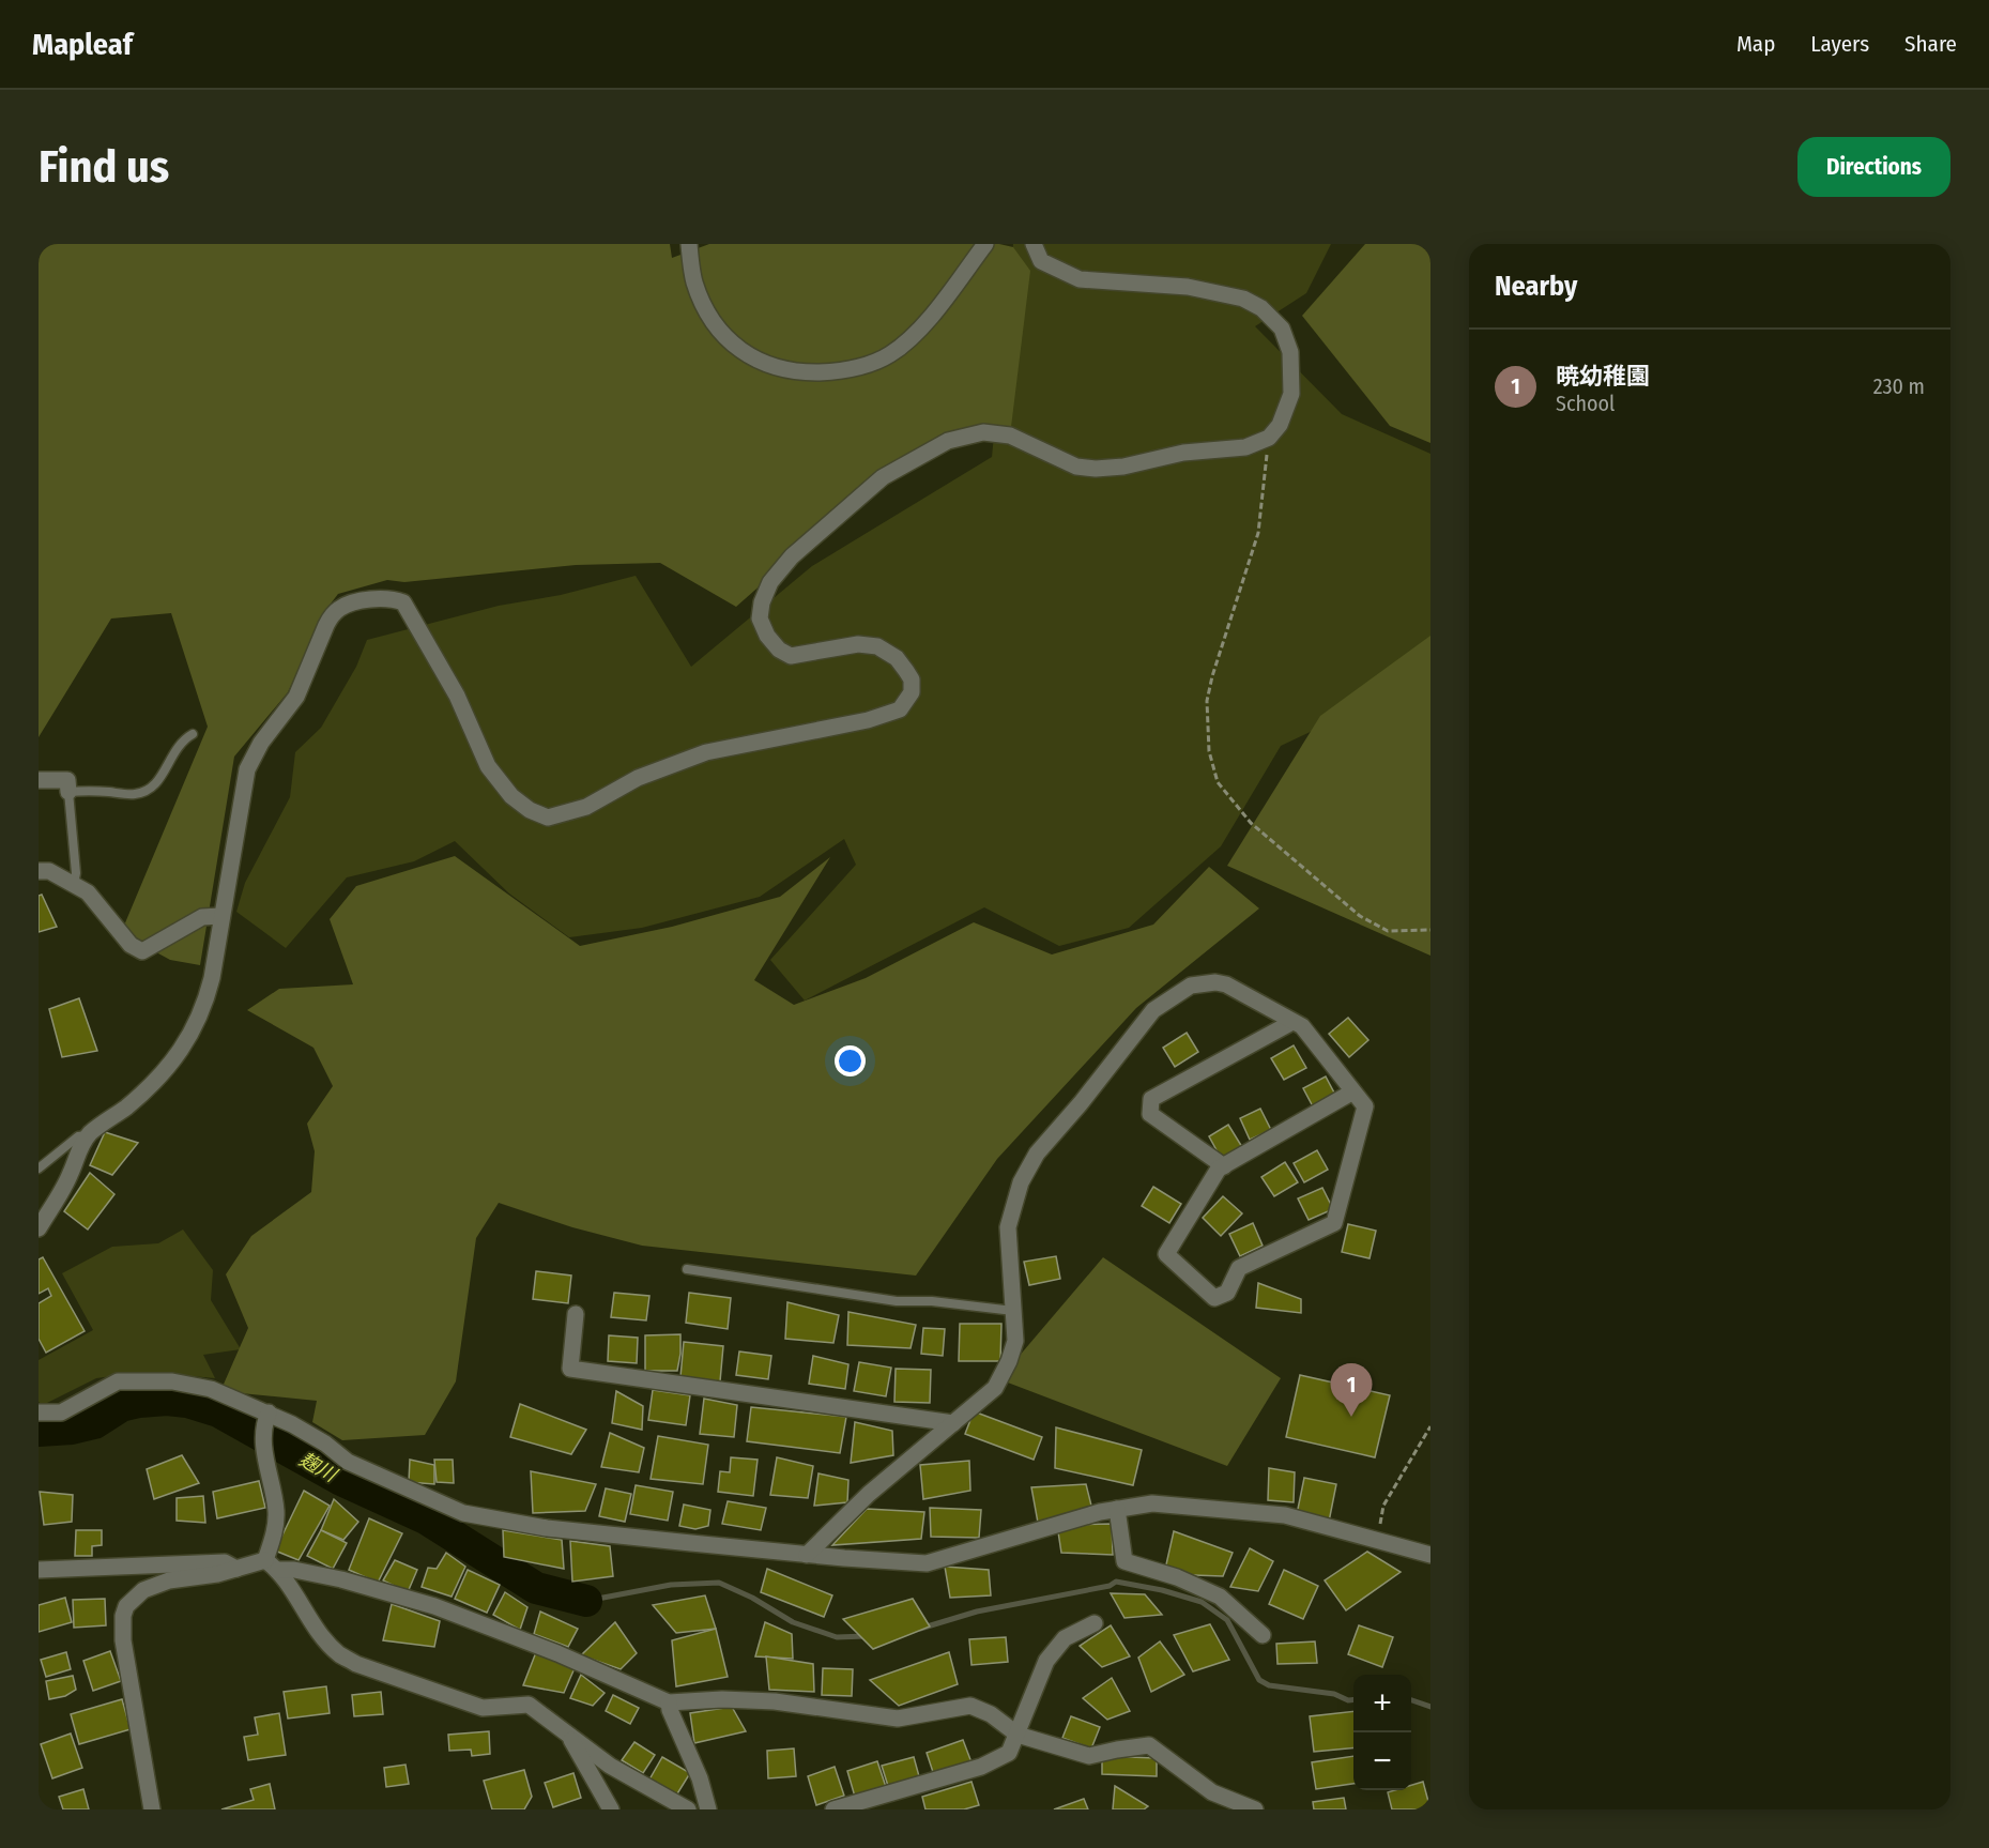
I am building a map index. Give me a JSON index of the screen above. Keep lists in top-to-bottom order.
{
  "water": ["麹川"],
  "page": {
    "header": "Mapleaf",
    "nav": ["Map", "Layers", "Share"],
    "buttons": "Directions",
    "title": "Find us",
    "heading": "Nearby",
    "list": [
      {
        "mark": "1",
        "name": "暁幼稚園",
        "note": "School",
        "value": "230 m"
      }
    ],
    "pins": "1",
    "map_buttons": ["+", "−"]
  }
}
